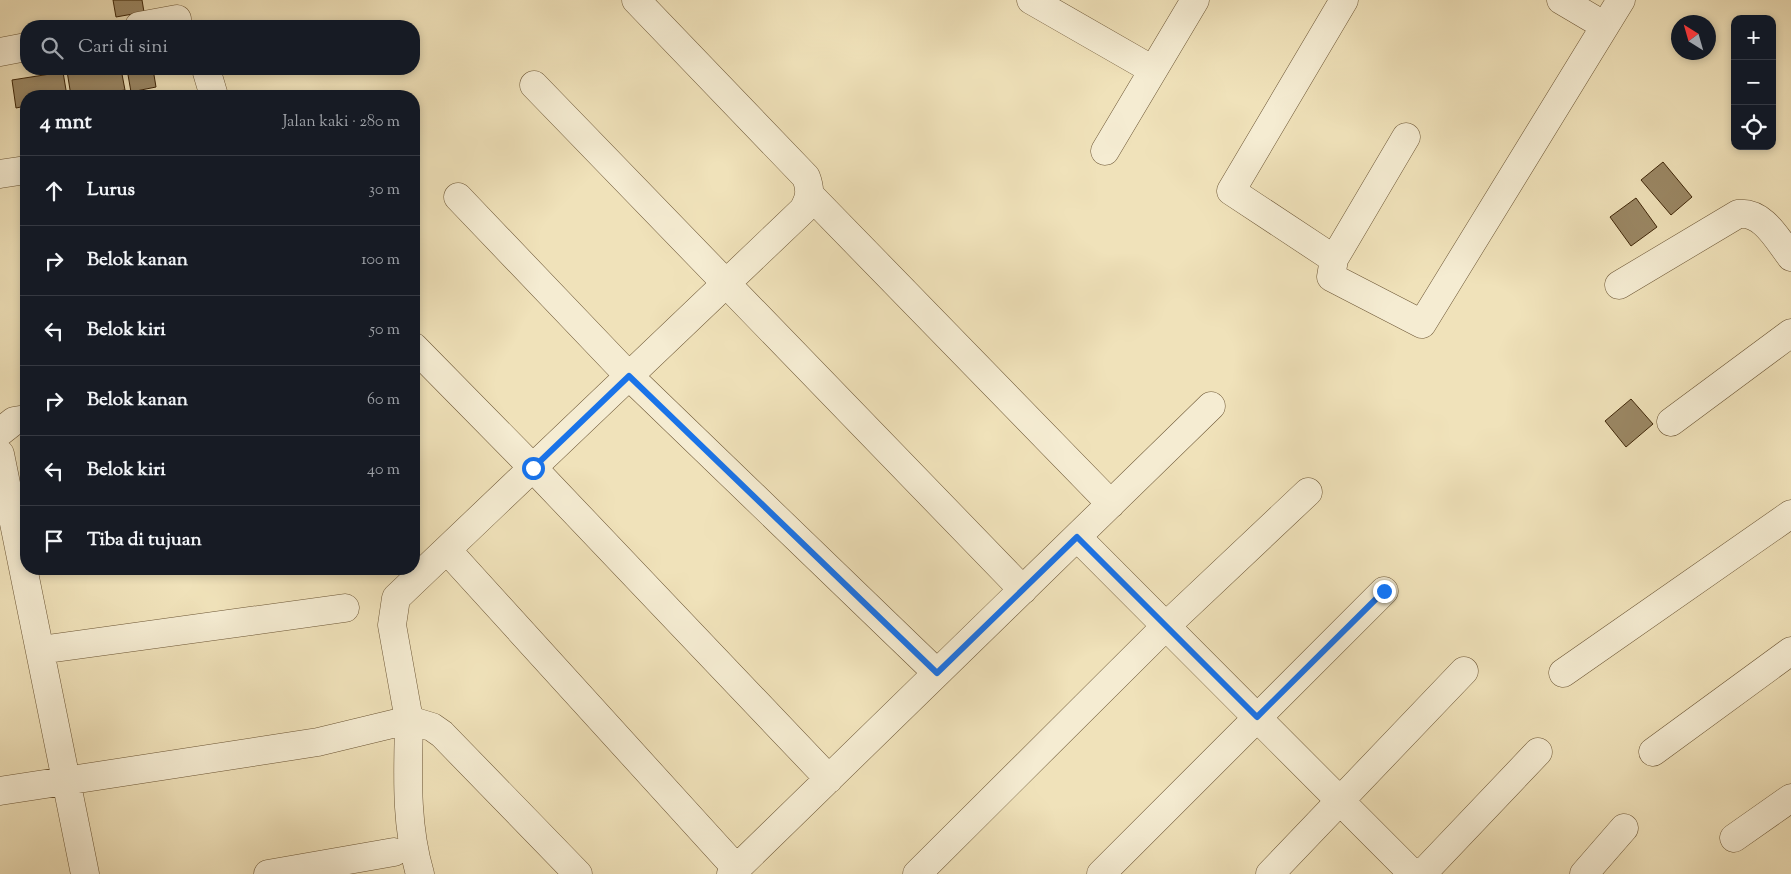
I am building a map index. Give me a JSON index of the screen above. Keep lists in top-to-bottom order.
{
  "north": "top left",
  "page": {
    "map_buttons": ["+", "−"],
    "search": "Cari di sini",
    "heading": ["4 mnt", "Jalan kaki · 280 m"],
    "list": [
      ["Lurus", "30 m"],
      ["Belok kanan", "100 m"],
      ["Belok kiri", "50 m"],
      ["Belok kanan", "60 m"],
      ["Belok kiri", "40 m"],
      "Tiba di tujuan"
    ]
  }
}
